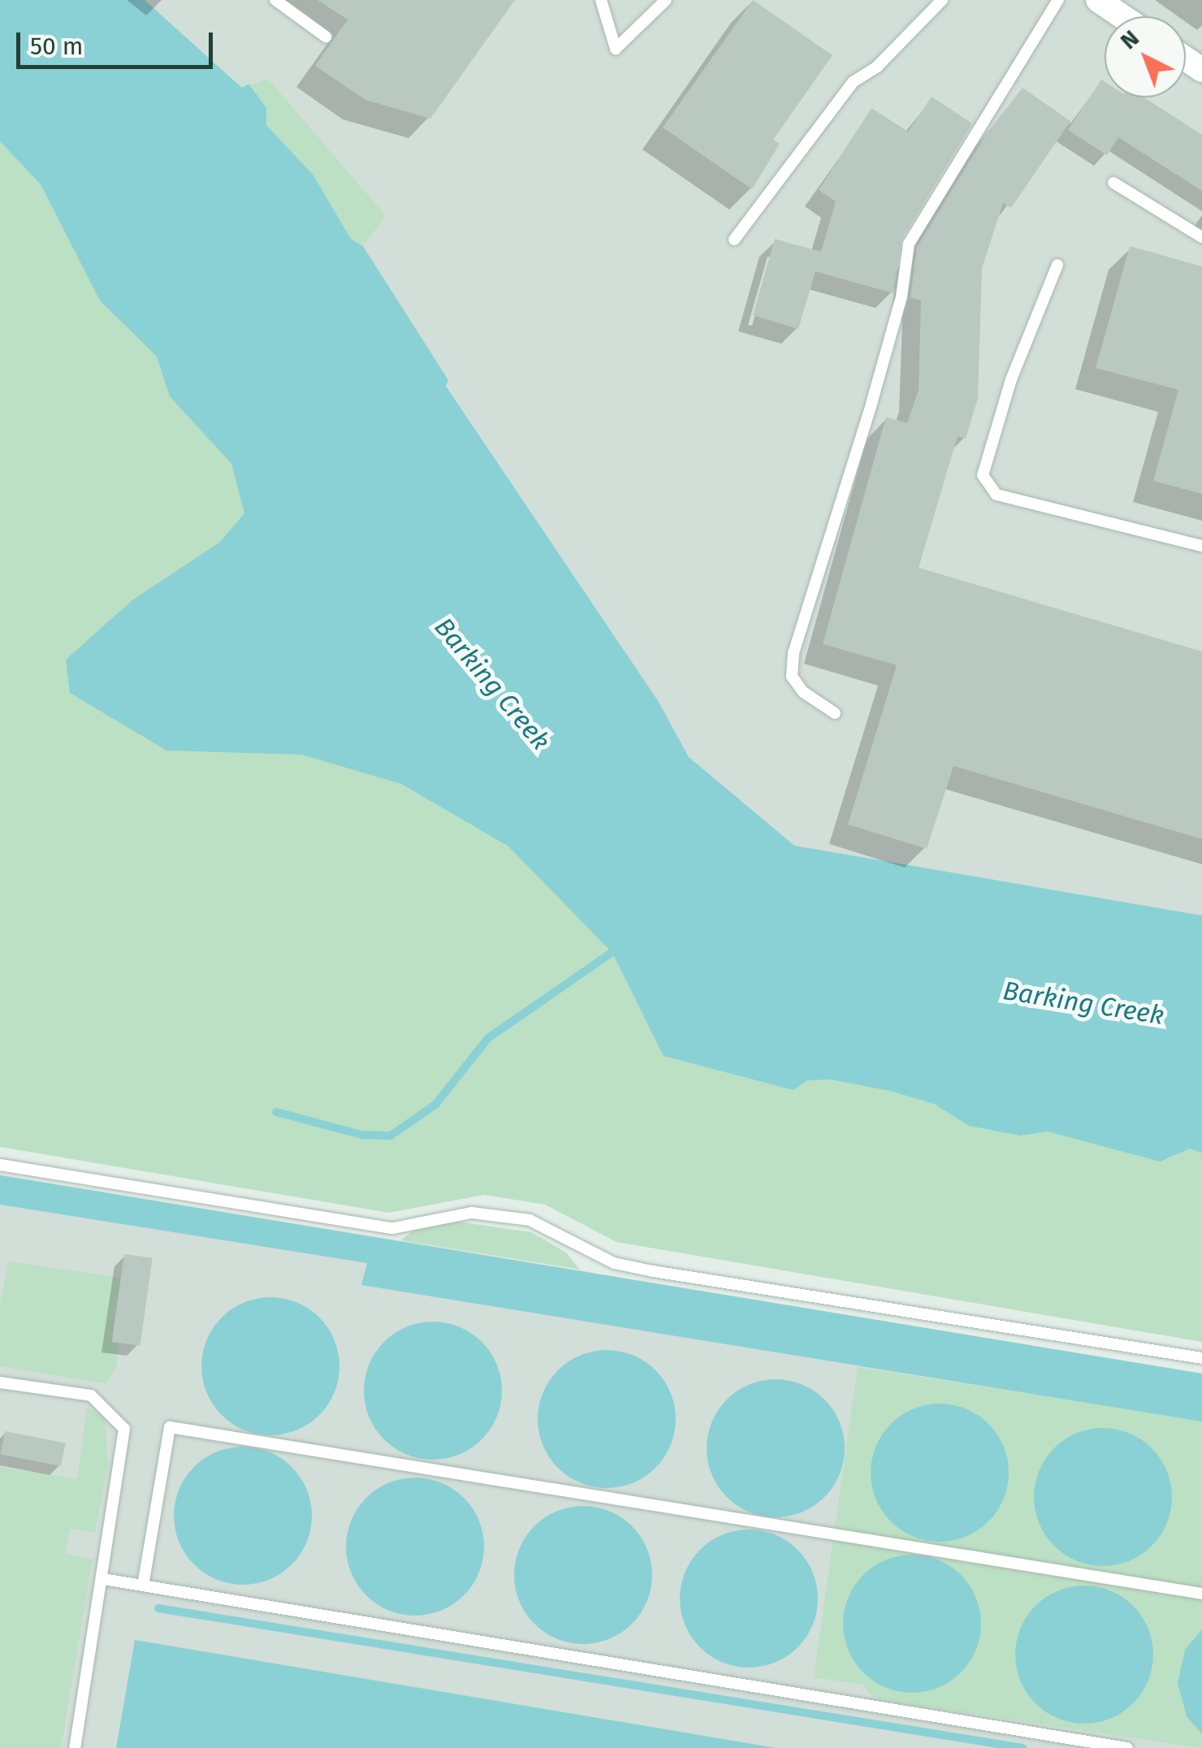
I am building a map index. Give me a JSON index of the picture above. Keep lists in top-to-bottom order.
{
  "water": ["Barking Creek"],
  "scale_bar": "50 m",
  "north": "top left"
}
